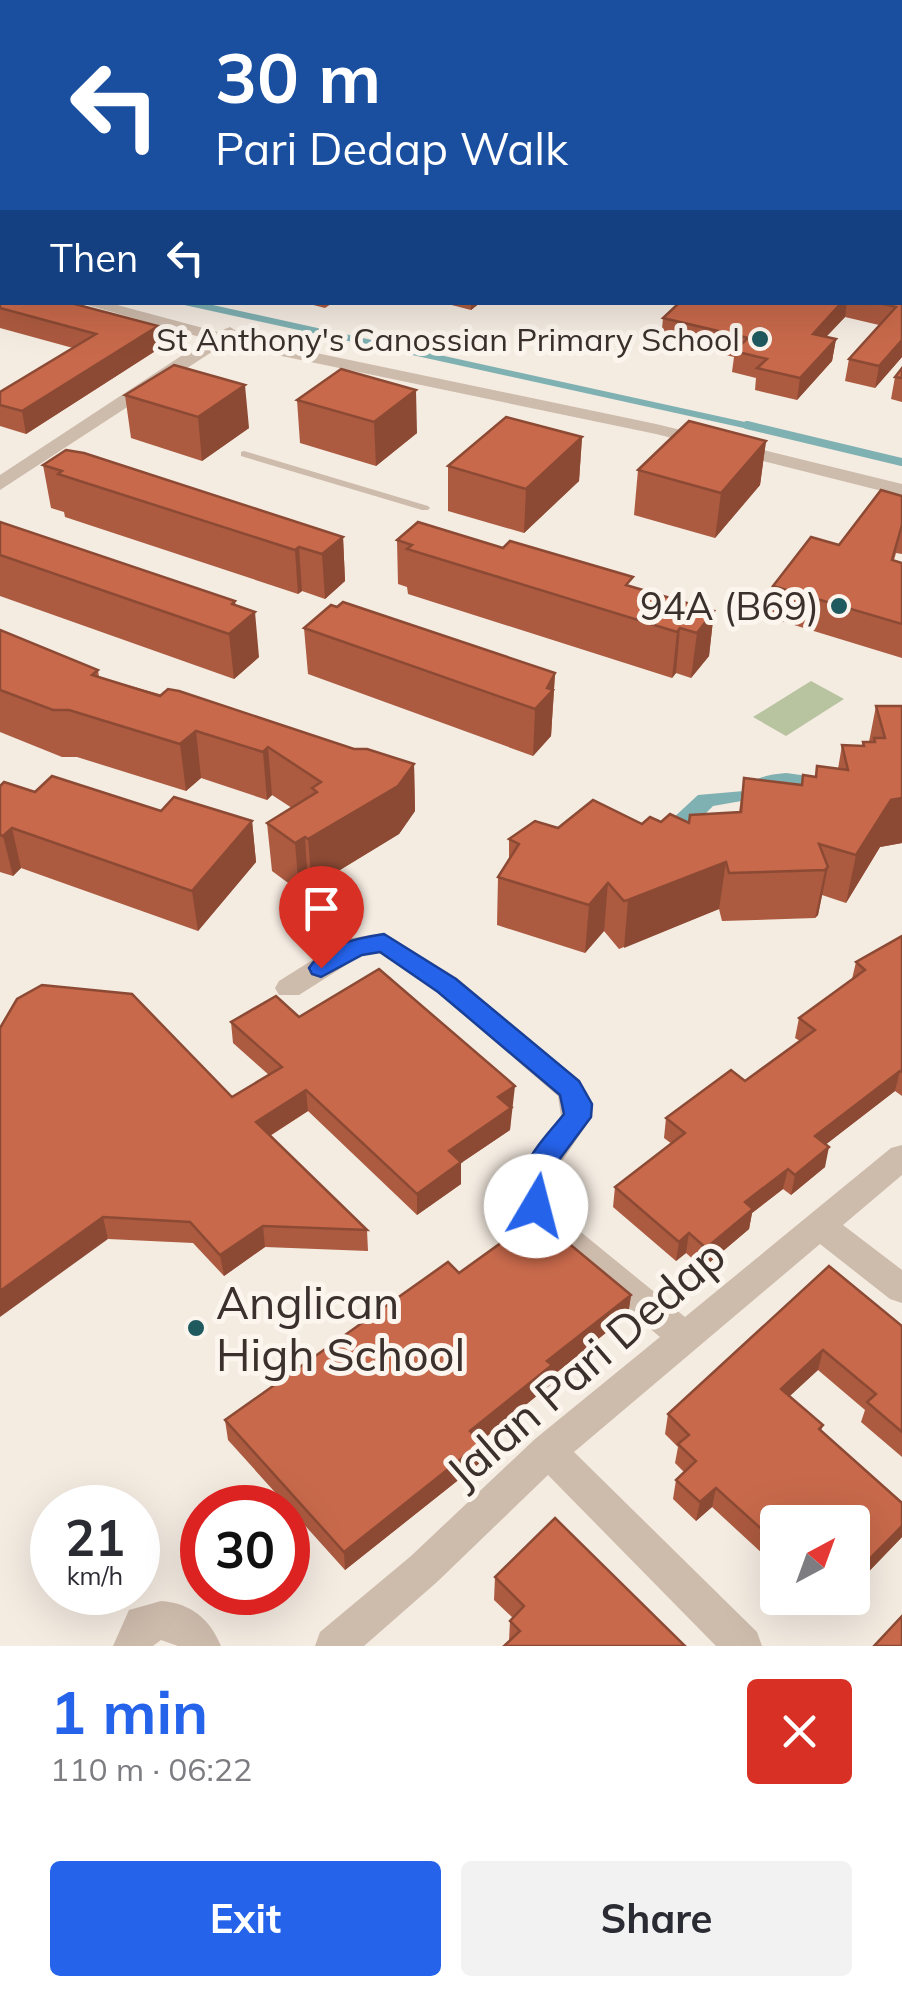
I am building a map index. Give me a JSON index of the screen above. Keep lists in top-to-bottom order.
{
  "streets": {
    "street": ["Jalan Pari Dedap"]
  },
  "places": ["St Anthony's Canossian Primary School", "94A (B69)", "Anglican High School"],
  "north": "top right",
  "page": {
    "turn": ["30 m", "Pari Dedap Walk"],
    "then": "Then",
    "speed": "21 km/h",
    "limit": "30",
    "heading": ["1 min", "110 m · 06:22"],
    "buttons": ["Exit", "Share"]
  }
}
